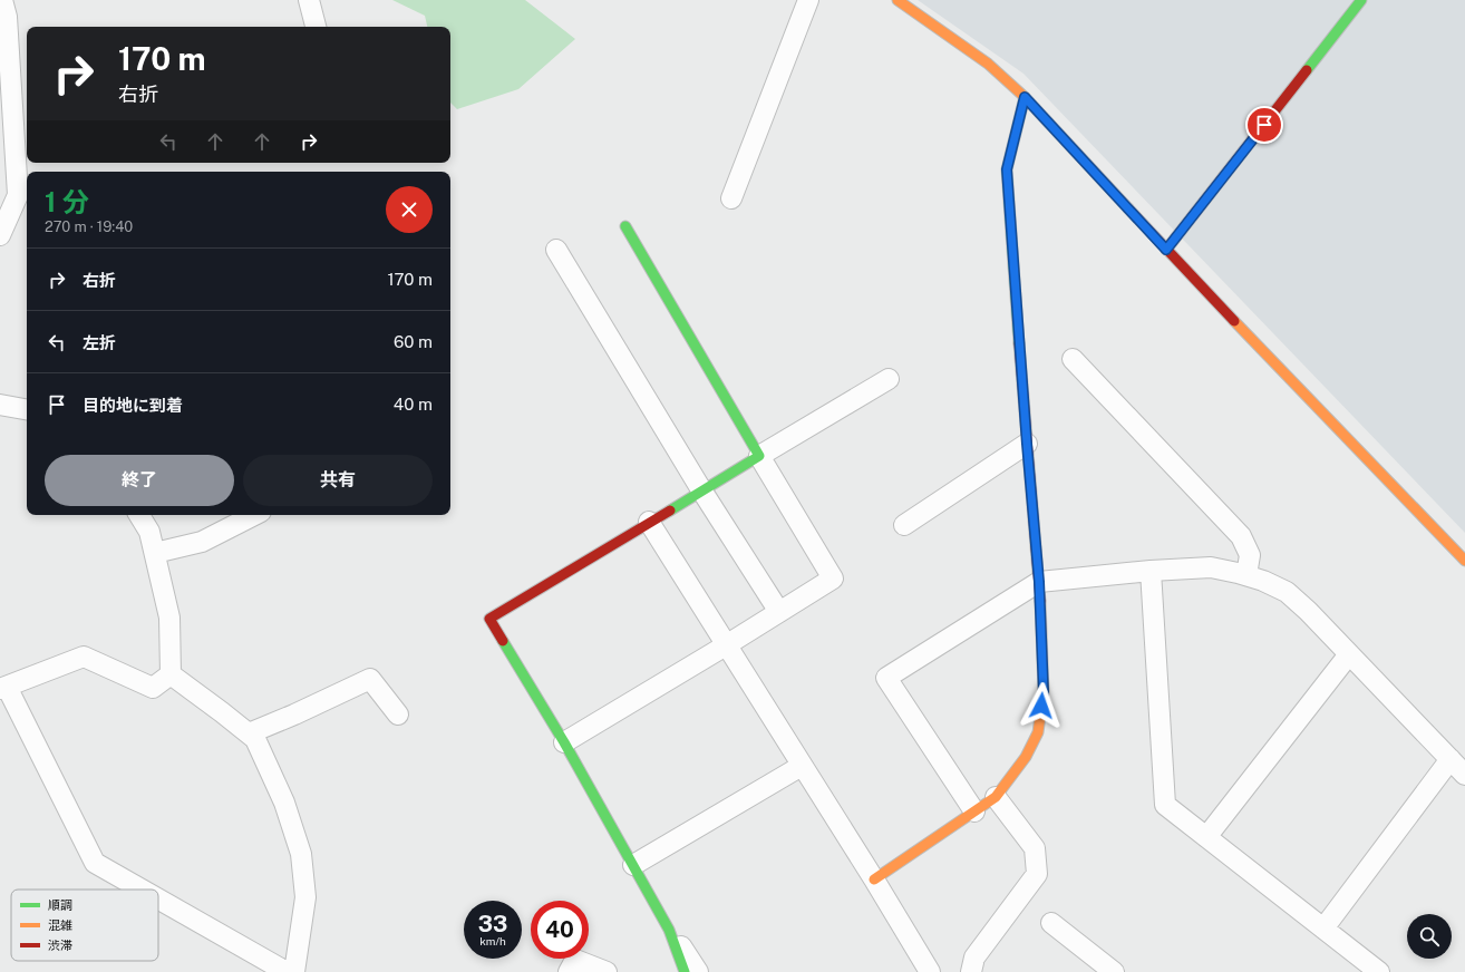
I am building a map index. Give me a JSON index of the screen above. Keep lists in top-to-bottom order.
{
  "legend": ["順調", "混雑", "渋滞"],
  "page": {
    "turn": ["170 m", "右折"],
    "heading": ["1 分", "270 m · 19:40"],
    "list": [
      {
        "name": "右折",
        "value": "170 m"
      },
      {
        "name": "左折",
        "value": "60 m"
      },
      {
        "name": "目的地に到着",
        "value": "40 m"
      }
    ],
    "buttons": ["終了", "共有"],
    "speed": "33 km/h",
    "limit": "40"
  }
}
